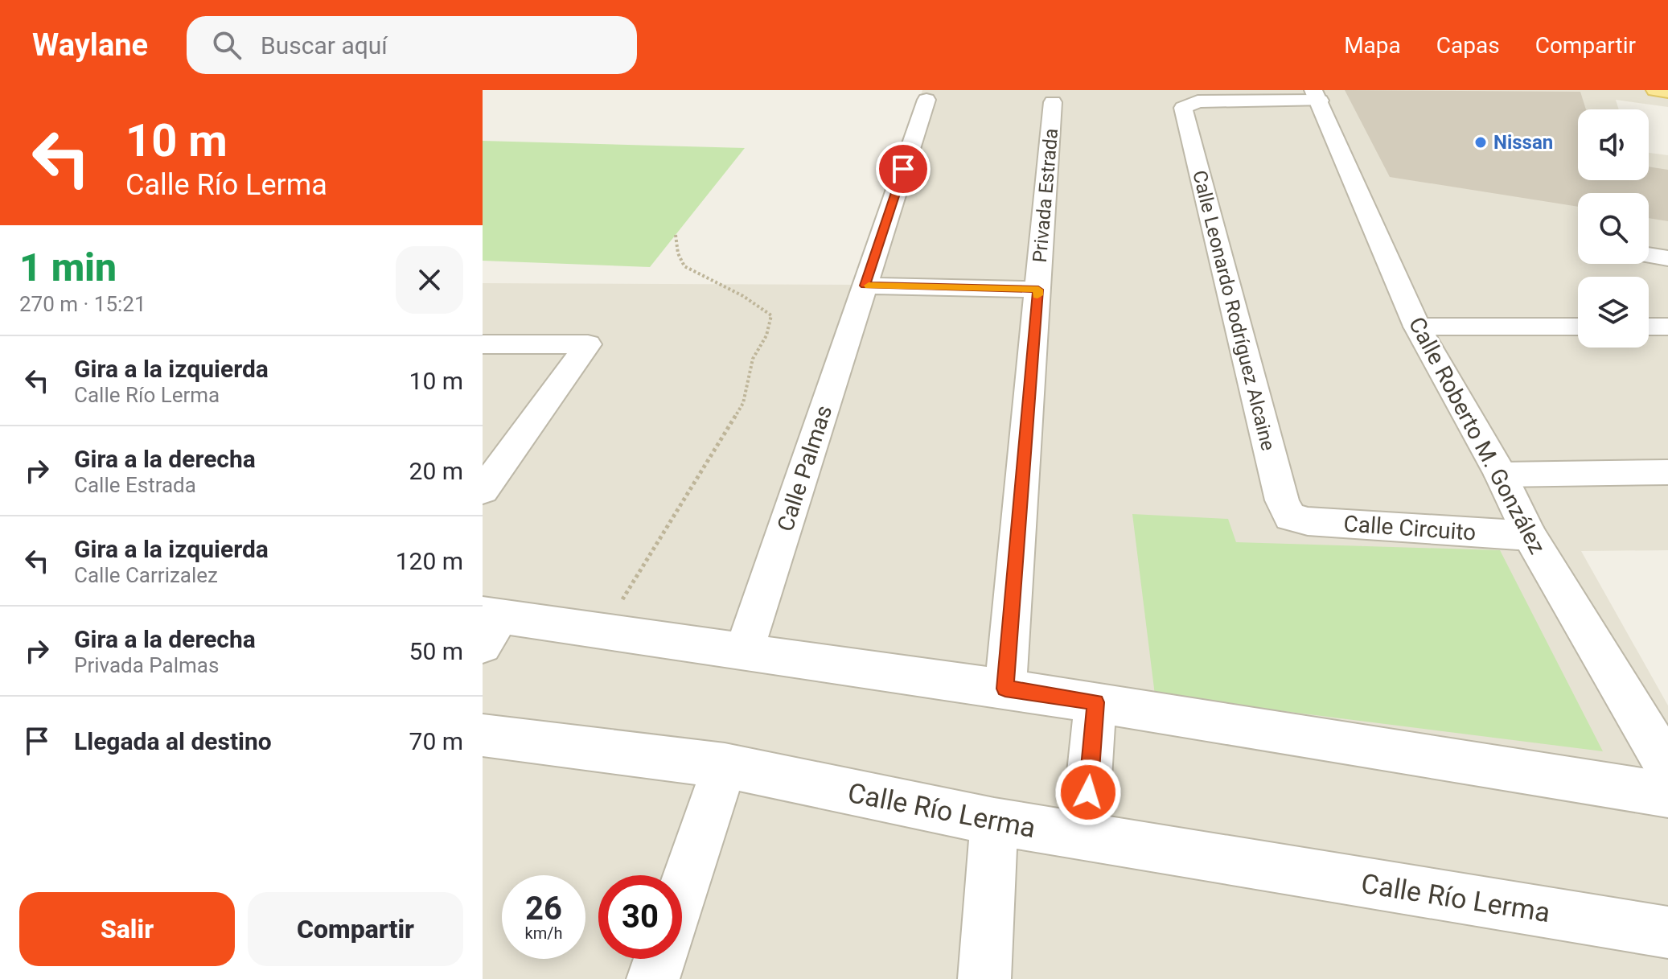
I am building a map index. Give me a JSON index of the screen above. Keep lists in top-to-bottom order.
{
  "streets": {
    "street": [
      "Privada Estrada",
      "Calle Leonardo Rodríguez Alcaine",
      "Calle Roberto M. González",
      "Calle Palmas",
      "Calle Circuito",
      "Calle Río Lerma"
    ]
  },
  "crossings": [
    ["Calle Leonardo Rodríguez Alcaine", "Calle Roberto M. González"],
    ["Calle Leonardo Rodríguez Alcaine", "Calle Circuito"],
    ["Calle Roberto M. González", "Calle Circuito"]
  ],
  "places": ["Nissan"],
  "page": {
    "header": "Waylane",
    "search": "Buscar aquí",
    "nav": ["Mapa", "Capas", "Compartir"],
    "turn": ["10 m", "Calle Río Lerma"],
    "heading": ["1 min", "270 m · 15:21"],
    "list": [
      {
        "name": "Gira a la izquierda",
        "note": "Calle Río Lerma",
        "value": "10 m"
      },
      {
        "name": "Gira a la derecha",
        "note": "Calle Estrada",
        "value": "20 m"
      },
      {
        "name": "Gira a la izquierda",
        "note": "Calle Carrizalez",
        "value": "120 m"
      },
      {
        "name": "Gira a la derecha",
        "note": "Privada Palmas",
        "value": "50 m"
      },
      {
        "name": "Llegada al destino",
        "value": "70 m"
      }
    ],
    "speed": "26 km/h",
    "limit": "30",
    "buttons": ["Salir", "Compartir"]
  }
}
